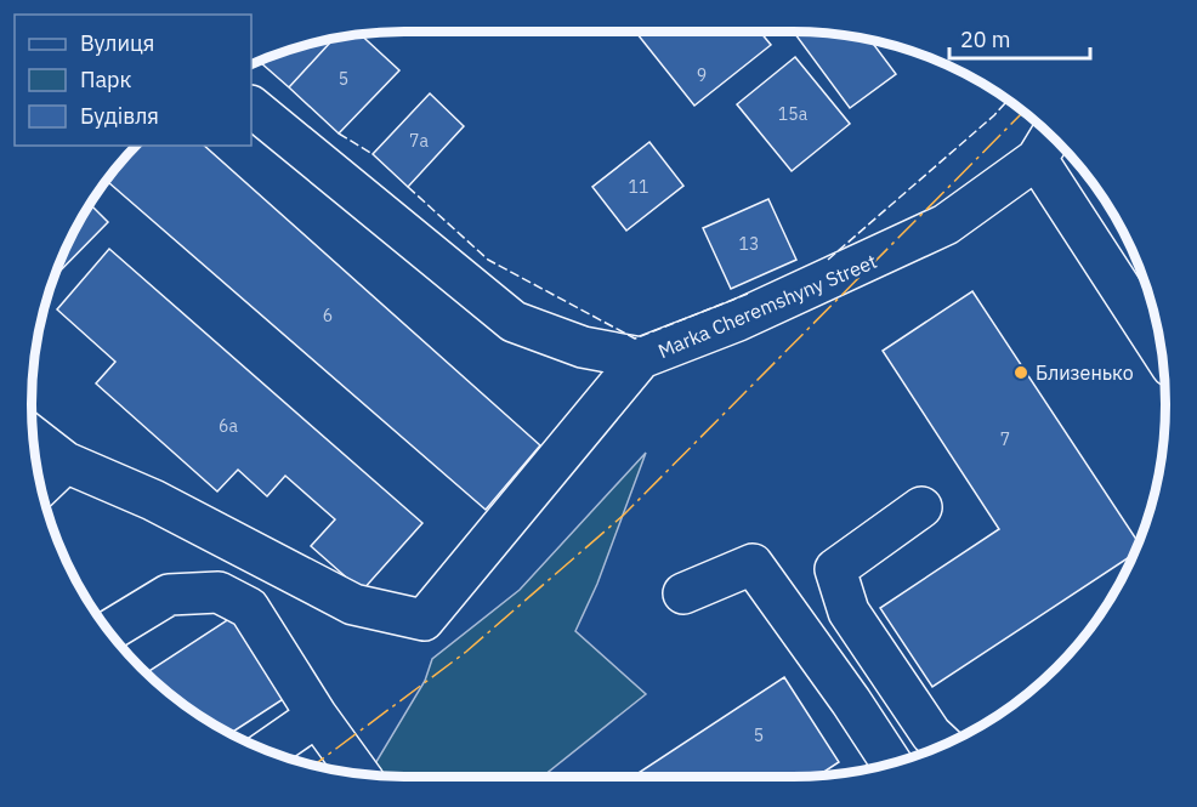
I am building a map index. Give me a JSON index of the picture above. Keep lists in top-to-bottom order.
{
  "streets": {
    "street": ["Marka Cheremshyny Street"]
  },
  "places": ["Близенько"],
  "house_numbers": [
    "9",
    "5",
    "15а",
    "7а",
    "11",
    "13",
    "6",
    "6а",
    "7",
    "5"
  ],
  "legend": ["Вулиця", "Парк", "Будівля"],
  "scale_bar": "20 m"
}
